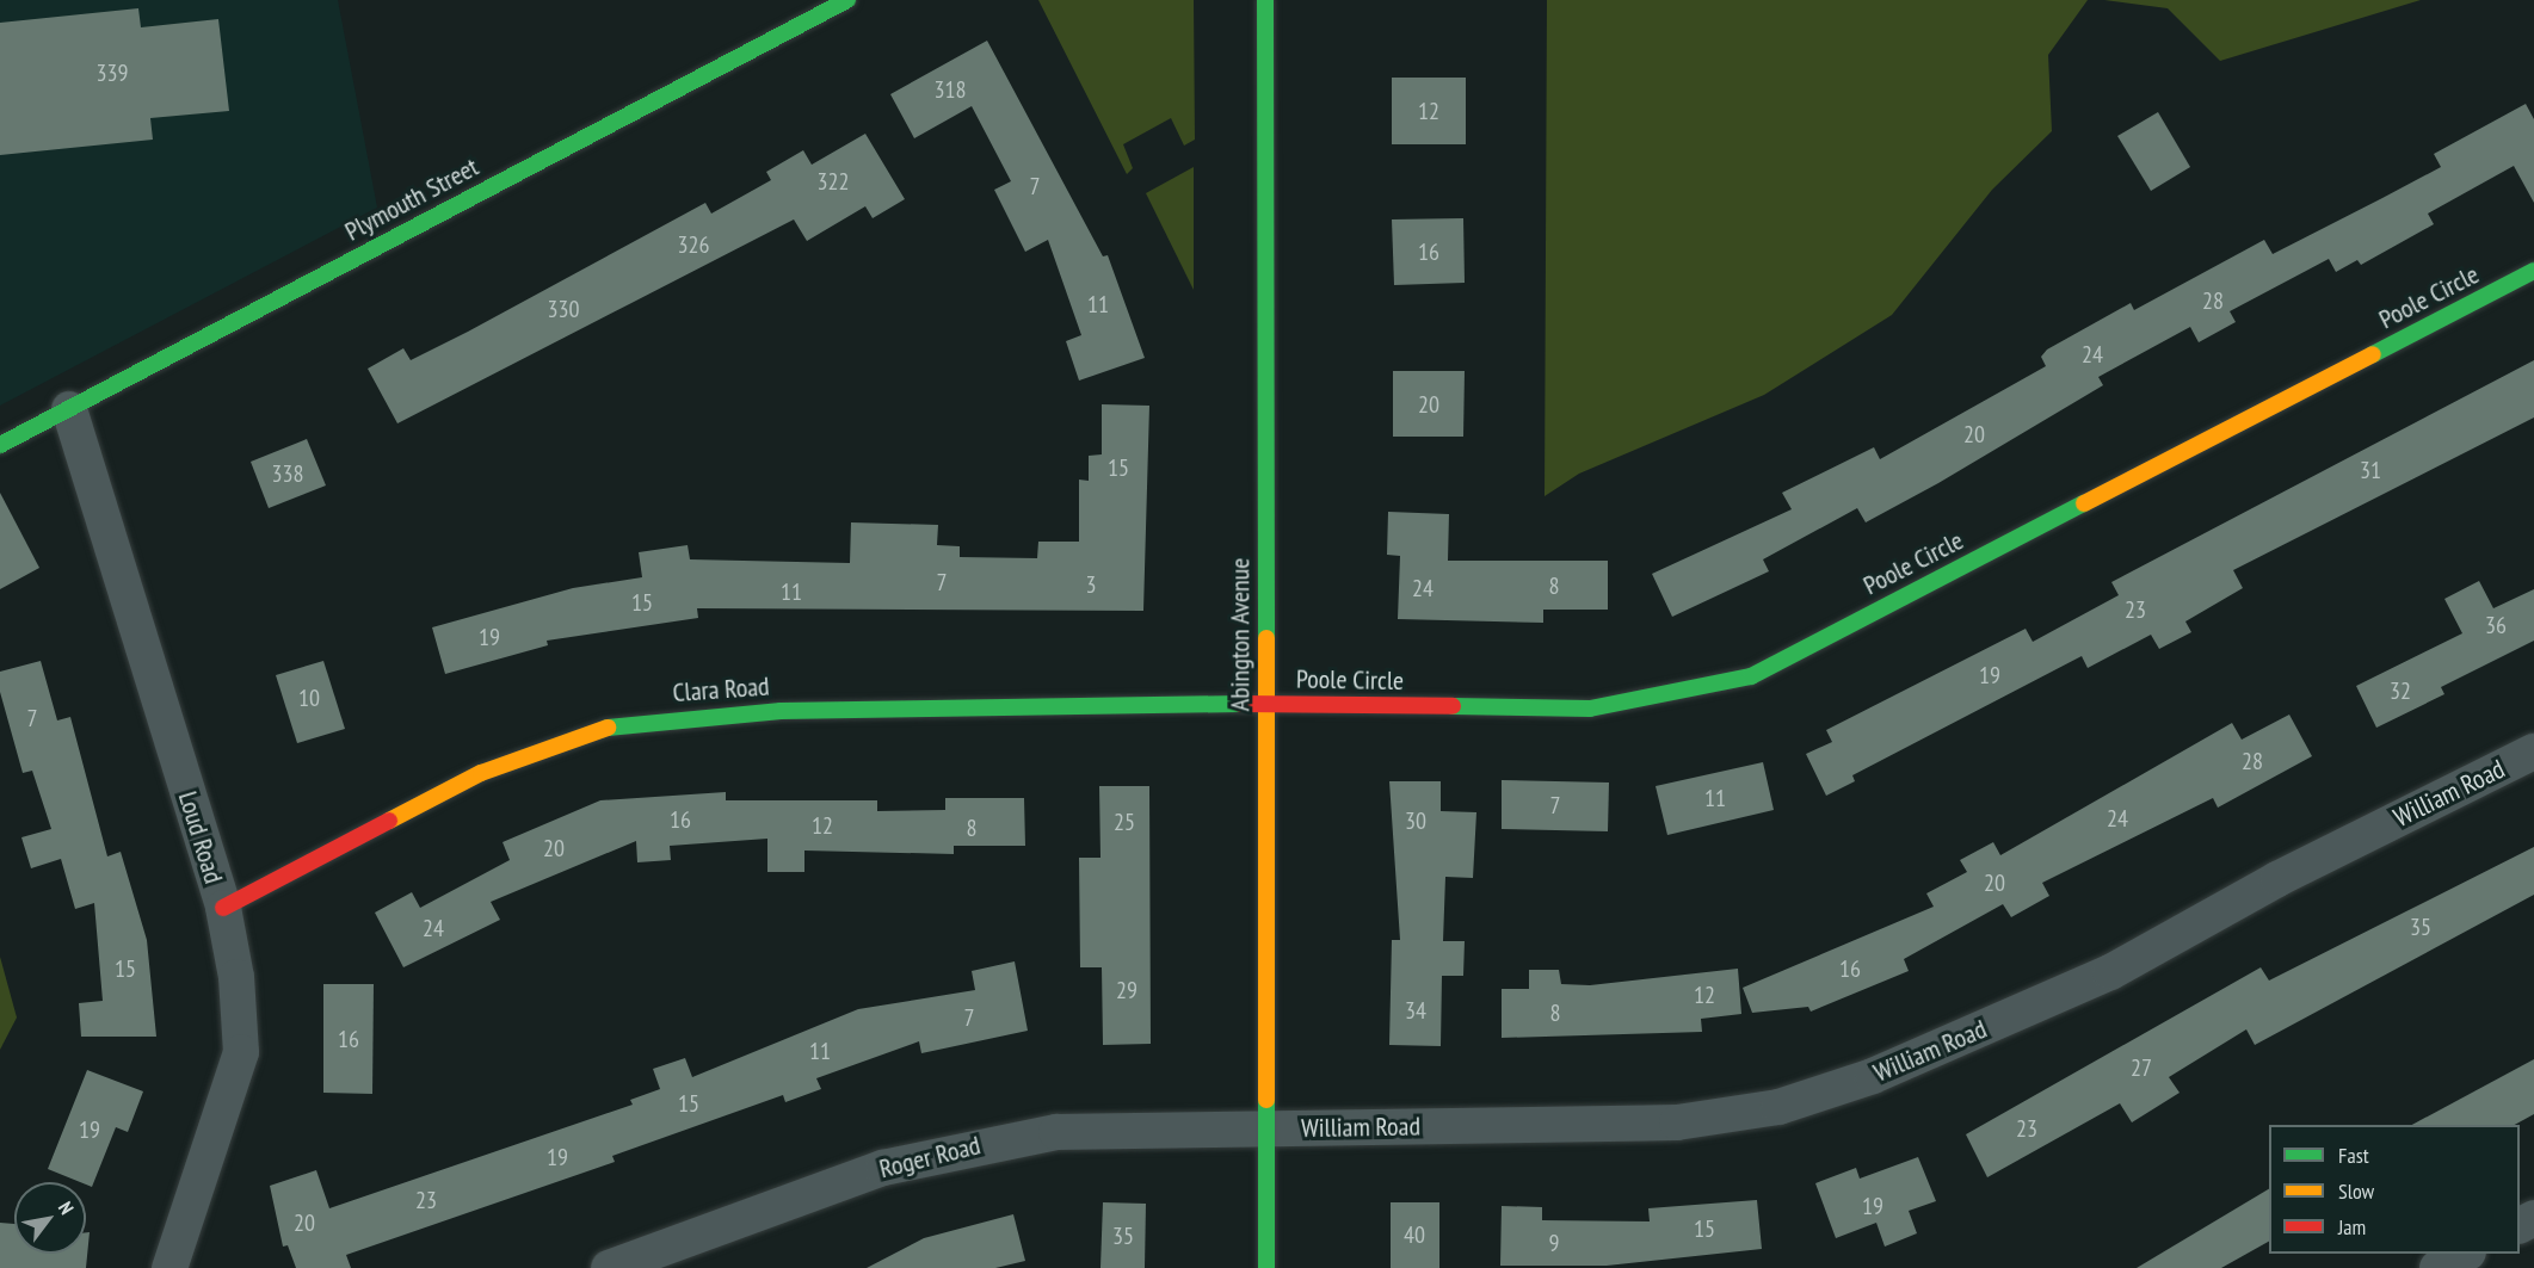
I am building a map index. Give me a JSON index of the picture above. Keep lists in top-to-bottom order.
{
  "streets": {
    "street": [
      "Plymouth Street",
      "Poole Circle",
      "Abington Avenue",
      "Clara Road",
      "William Road",
      "Loud Road",
      "Roger Road"
    ]
  },
  "crossings": [
    ["Plymouth Street", "Loud Road"],
    ["Poole Circle", "Abington Avenue"],
    ["Poole Circle", "Clara Road"],
    ["Abington Avenue", "Clara Road"],
    ["Abington Avenue", "William Road"],
    ["Abington Avenue", "Roger Road"],
    ["Clara Road", "Loud Road"],
    ["William Road", "Roger Road"]
  ],
  "house_numbers": [
    "339",
    "318",
    "12",
    "322",
    "7",
    "326",
    "16",
    "28",
    "11",
    "330",
    "24",
    "20",
    "20",
    "15",
    "31",
    "338",
    "7",
    "3",
    "8",
    "24",
    "11",
    "15",
    "23",
    "36",
    "19",
    "19",
    "32",
    "10",
    "7",
    "28",
    "11",
    "7",
    "24",
    "16",
    "30",
    "25",
    "12",
    "8",
    "20",
    "20",
    "35",
    "24",
    "15",
    "16",
    "29",
    "12",
    "34",
    "8",
    "7",
    "16",
    "11",
    "27",
    "15",
    "23",
    "19",
    "19",
    "23",
    "19",
    "20",
    "15",
    "40",
    "35",
    "9"
  ],
  "legend": ["Fast", "Slow", "Jam"],
  "north": "top right"
}
